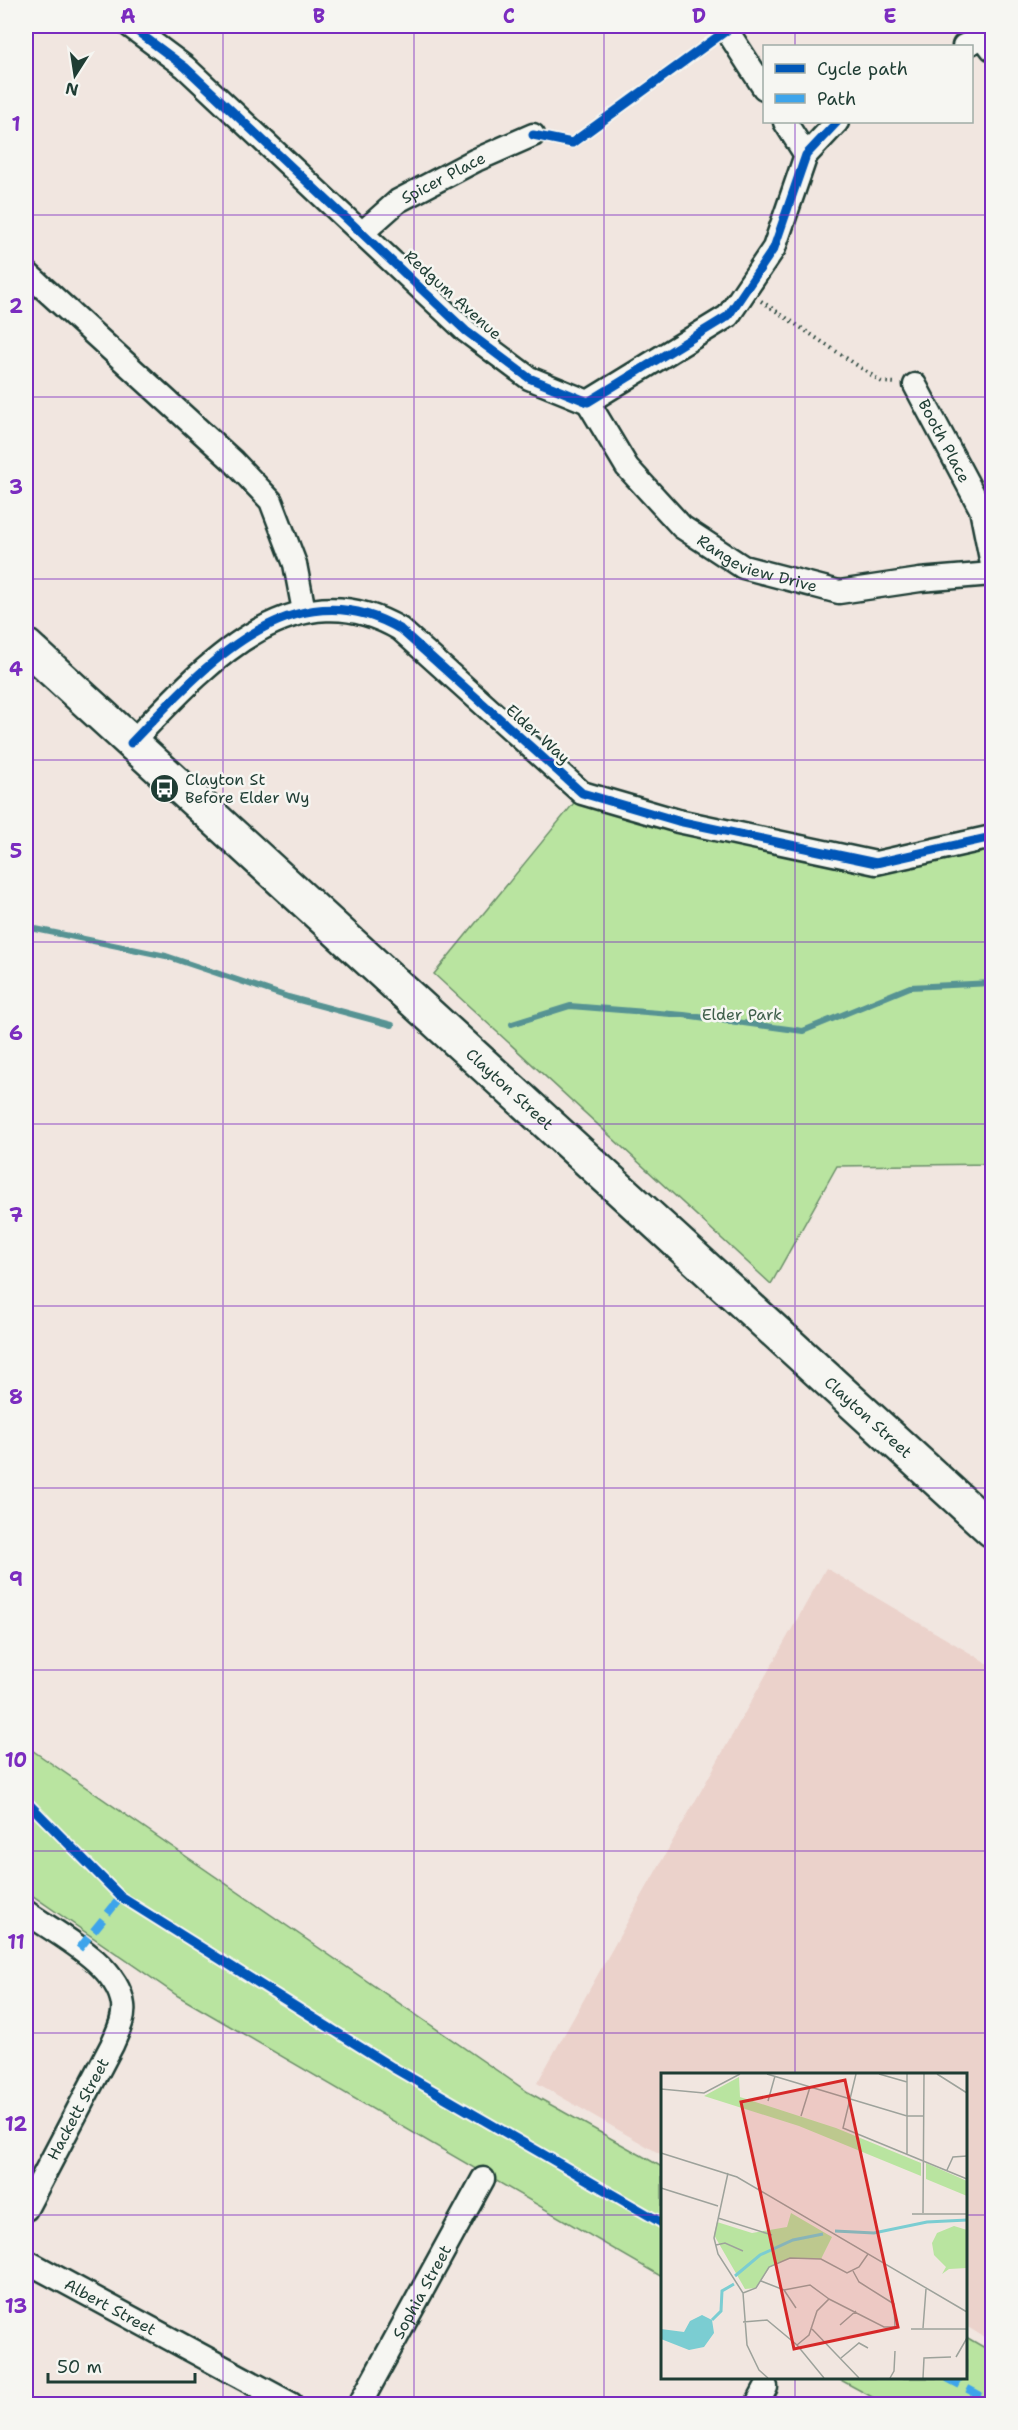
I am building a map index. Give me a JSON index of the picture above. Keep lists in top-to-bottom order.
{
  "streets": {
    "main road": ["Clayton Street"],
    "street": [
      "Spicer Place",
      "Redgum Avenue",
      "Booth Place",
      "Rangeview Drive",
      "Elder Way",
      "Hackett Street",
      "Sophia Street",
      "Albert Street"
    ]
  },
  "crossings": [
    ["Spicer Place", "Redgum Avenue"],
    ["Redgum Avenue", "Rangeview Drive"],
    ["Elder Way", "Clayton Street"]
  ],
  "parks": ["Elder Park"],
  "places": {
    "bus stop": ["Clayton St Before Elder Wy"]
  },
  "legend": ["Cycle path", "Path"],
  "scale_bar": "50 m",
  "north": "bottom",
  "grid": {
    "columns": [
      "A",
      "B",
      "C",
      "D",
      "E"
    ],
    "rows": [
      "1",
      "2",
      "3",
      "4",
      "5",
      "6",
      "7",
      "8",
      "9",
      "10",
      "11",
      "12",
      "13"
    ]
  }
}
